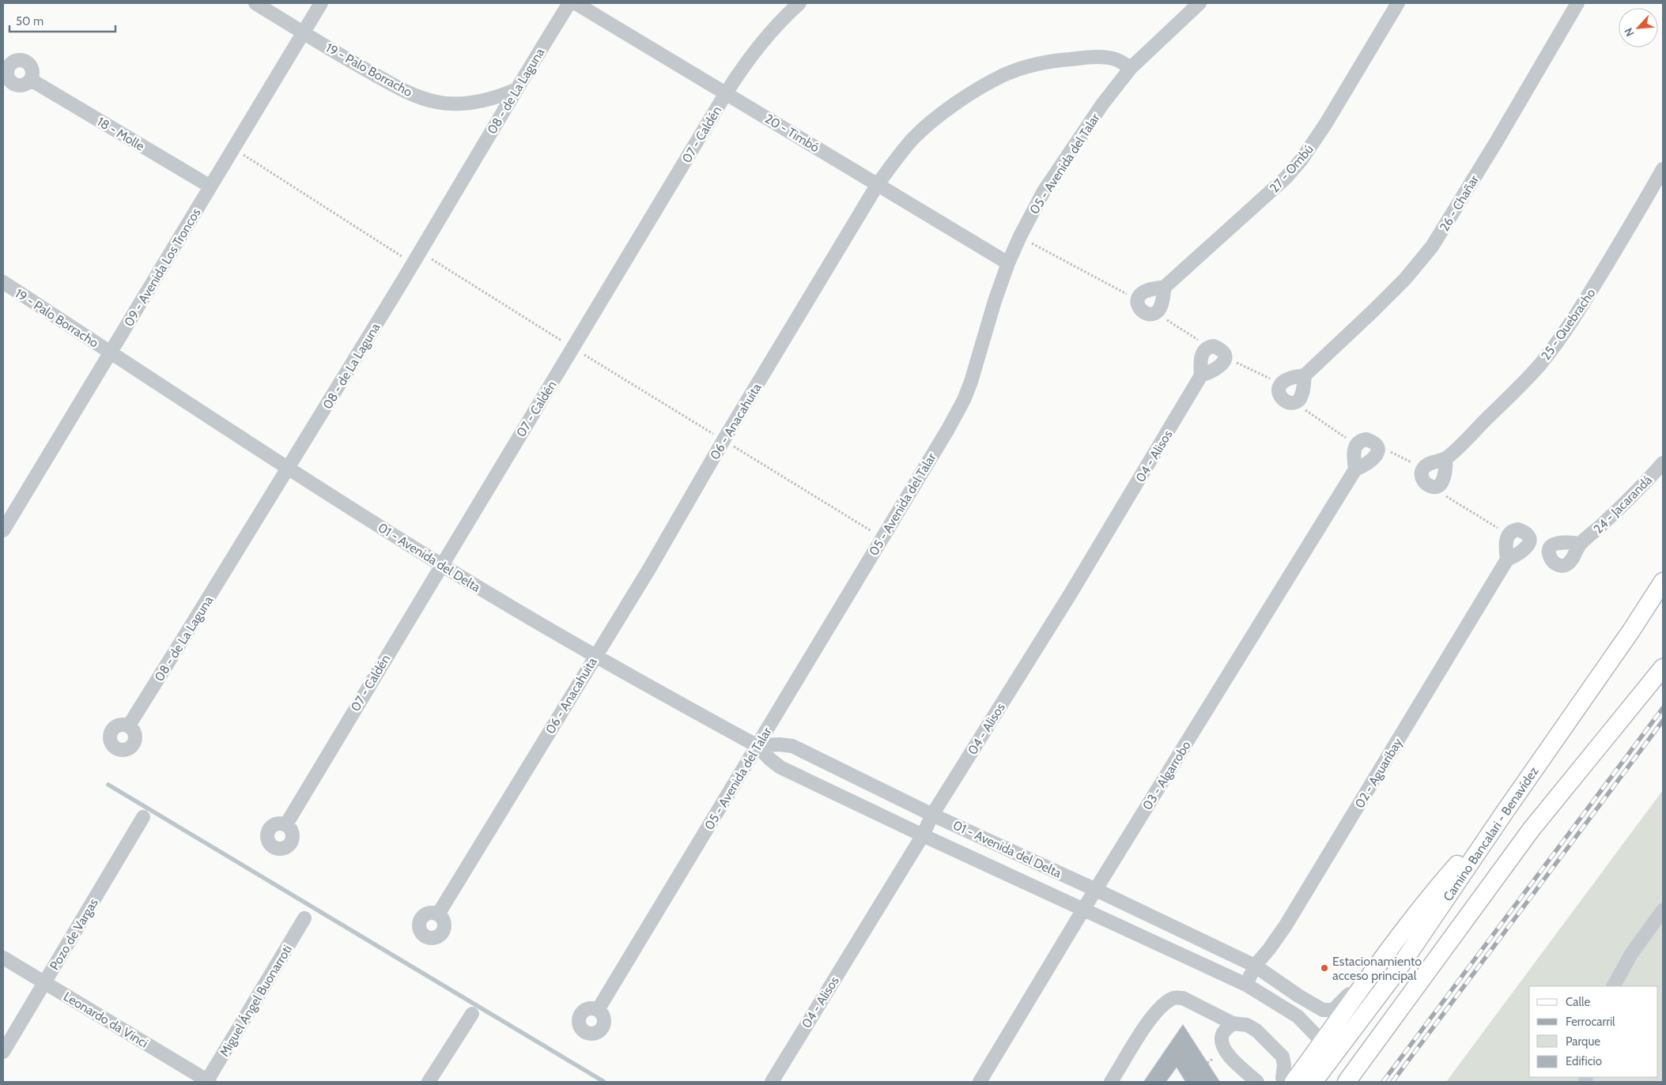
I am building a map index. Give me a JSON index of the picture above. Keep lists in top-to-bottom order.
{
  "streets": {
    "main road": ["Camino Bancalari - Benavídez"],
    "street": [
      "19 - Palo Borracho",
      "08 - de La Laguna",
      "20 - Timbó",
      "18 - Molle",
      "07 - Caldén",
      "05 - Avenida del Talar",
      "27 - Ombú",
      "26 - Chañar",
      "09 - Avenida Los Troncos",
      "25 - Quebracho",
      "06 - Anacahuita",
      "04 - Alisos",
      "24 - Jacarandá",
      "01 - Avenida del Delta",
      "02 - Aguaribay",
      "03 - Algarrobo",
      "Pozo de Vargas",
      "Miguel Ángel Buonarroti",
      "Leonardo da Vinci"
    ]
  },
  "crossings": [
    ["19 - Palo Borracho", "08 - de La Laguna"],
    ["19 - Palo Borracho", "09 - Avenida Los Troncos"],
    ["19 - Palo Borracho", "01 - Avenida del Delta"],
    ["08 - de La Laguna", "01 - Avenida del Delta"],
    ["20 - Timbó", "07 - Caldén"],
    ["20 - Timbó", "05 - Avenida del Talar"],
    ["20 - Timbó", "06 - Anacahuita"],
    ["18 - Molle", "09 - Avenida Los Troncos"],
    ["07 - Caldén", "01 - Avenida del Delta"],
    ["05 - Avenida del Talar", "06 - Anacahuita"],
    ["05 - Avenida del Talar", "01 - Avenida del Delta"],
    ["09 - Avenida Los Troncos", "01 - Avenida del Delta"],
    ["06 - Anacahuita", "01 - Avenida del Delta"],
    ["04 - Alisos", "01 - Avenida del Delta"],
    ["01 - Avenida del Delta", "02 - Aguaribay"],
    ["01 - Avenida del Delta", "03 - Algarrobo"],
    ["Pozo de Vargas", "Leonardo da Vinci"],
    ["Miguel Ángel Buonarroti", "Leonardo da Vinci"]
  ],
  "places": ["Estacionamiento acceso principal"],
  "legend": [
    "Calle",
    "Ferrocarril",
    "Parque",
    "Edificio"
  ],
  "scale_bar": "50 m",
  "north": "bottom left"
}
